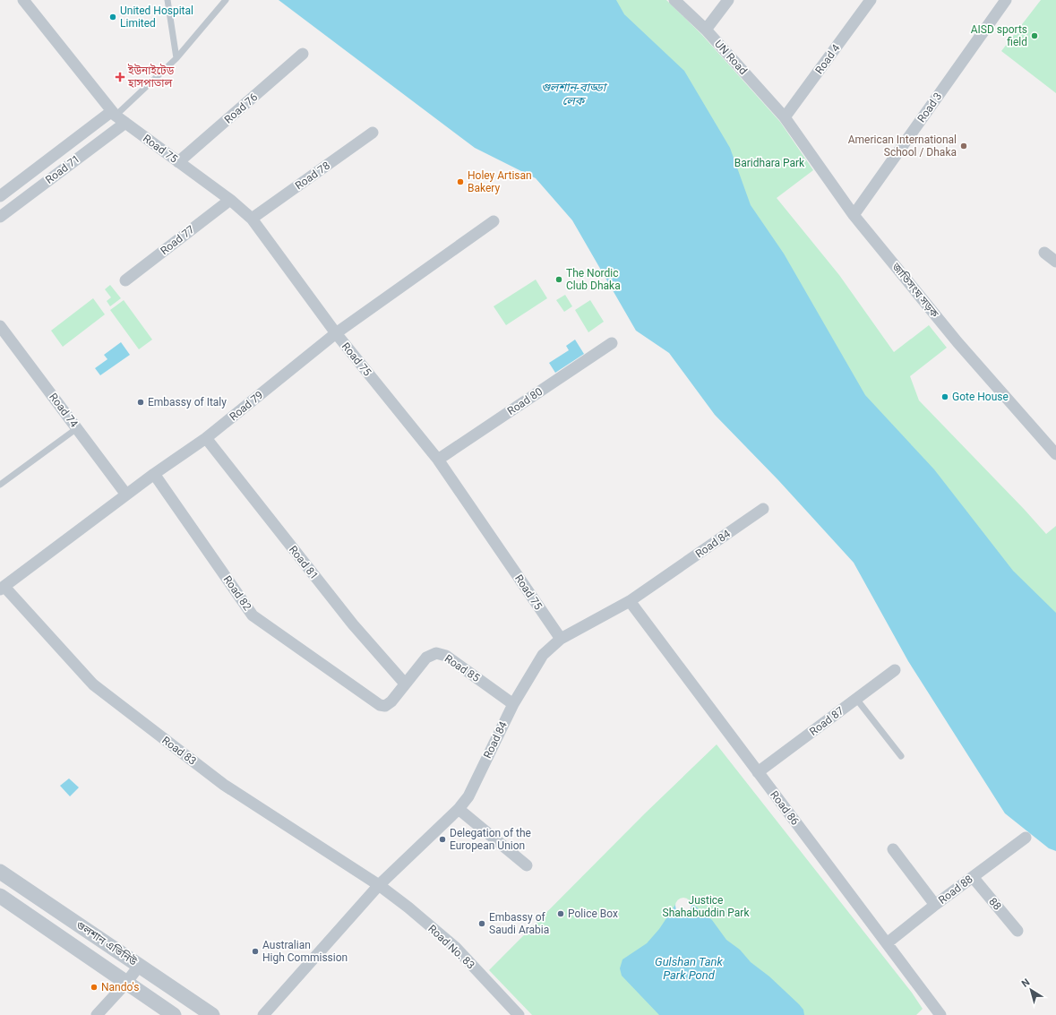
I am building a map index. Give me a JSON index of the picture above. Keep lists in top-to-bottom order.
{
  "streets": {
    "street": [
      "UN Road",
      "Road 4",
      "Road 3",
      "Road 76",
      "Road 75",
      "Road 71",
      "Road 78",
      "Road 77",
      "জাতিসংঘ সড়ক",
      "Road 80",
      "Road 79",
      "Road 74",
      "Road 84",
      "Road 81",
      "Road 82",
      "Road 85",
      "Road 87",
      "Road 83",
      "Road 86",
      "Road 88",
      "88",
      "গুলশান এভিনিউ",
      "Road No. 83"
    ]
  },
  "crossings": [
    ["UN Road", "Road 4"],
    ["UN Road", "জাতিসংঘ সড়ক"],
    ["Road 4", "জাতিসংঘ সড়ক"],
    ["Road 3", "জাতিসংঘ সড়ক"],
    ["Road 76", "Road 75"],
    ["Road 75", "Road 71"],
    ["Road 75", "Road 78"],
    ["Road 75", "Road 77"],
    ["Road 75", "Road 80"],
    ["Road 75", "Road 79"],
    ["Road 75", "Road 84"],
    ["Road 79", "Road 74"],
    ["Road 79", "Road 81"],
    ["Road 79", "Road 82"],
    ["Road 79", "Road 83"],
    ["Road 84", "Road 85"],
    ["Road 84", "Road 83"],
    ["Road 84", "Road 86"],
    ["Road 84", "Road No. 83"],
    ["Road 81", "Road 85"],
    ["Road 82", "Road 85"],
    ["Road 87", "Road 86"],
    ["Road 83", "Road No. 83"],
    ["Road 86", "Road 88"],
    ["Road 88", "88"]
  ],
  "water": ["গুলশান-বাড্ডা লেক", "Gulshan Tank Park Pond"],
  "parks": ["Baridhara Park", "Justice Shahabuddin Park"],
  "places": {
    "other": [
      "United Hospital Limited",
      "AISD sports field",
      "American International School / Dhaka",
      "Holey Artisan Bakery",
      "The Nordic Club Dhaka",
      "Gote House",
      "Embassy of Italy",
      "Delegation of the European Union",
      "Police Box",
      "Embassy of Saudi Arabia",
      "Australian High Commission",
      "Nando's"
    ],
    "health": ["ইউনাইটেড হাসপাতাল"]
  },
  "north": "top left"
}
